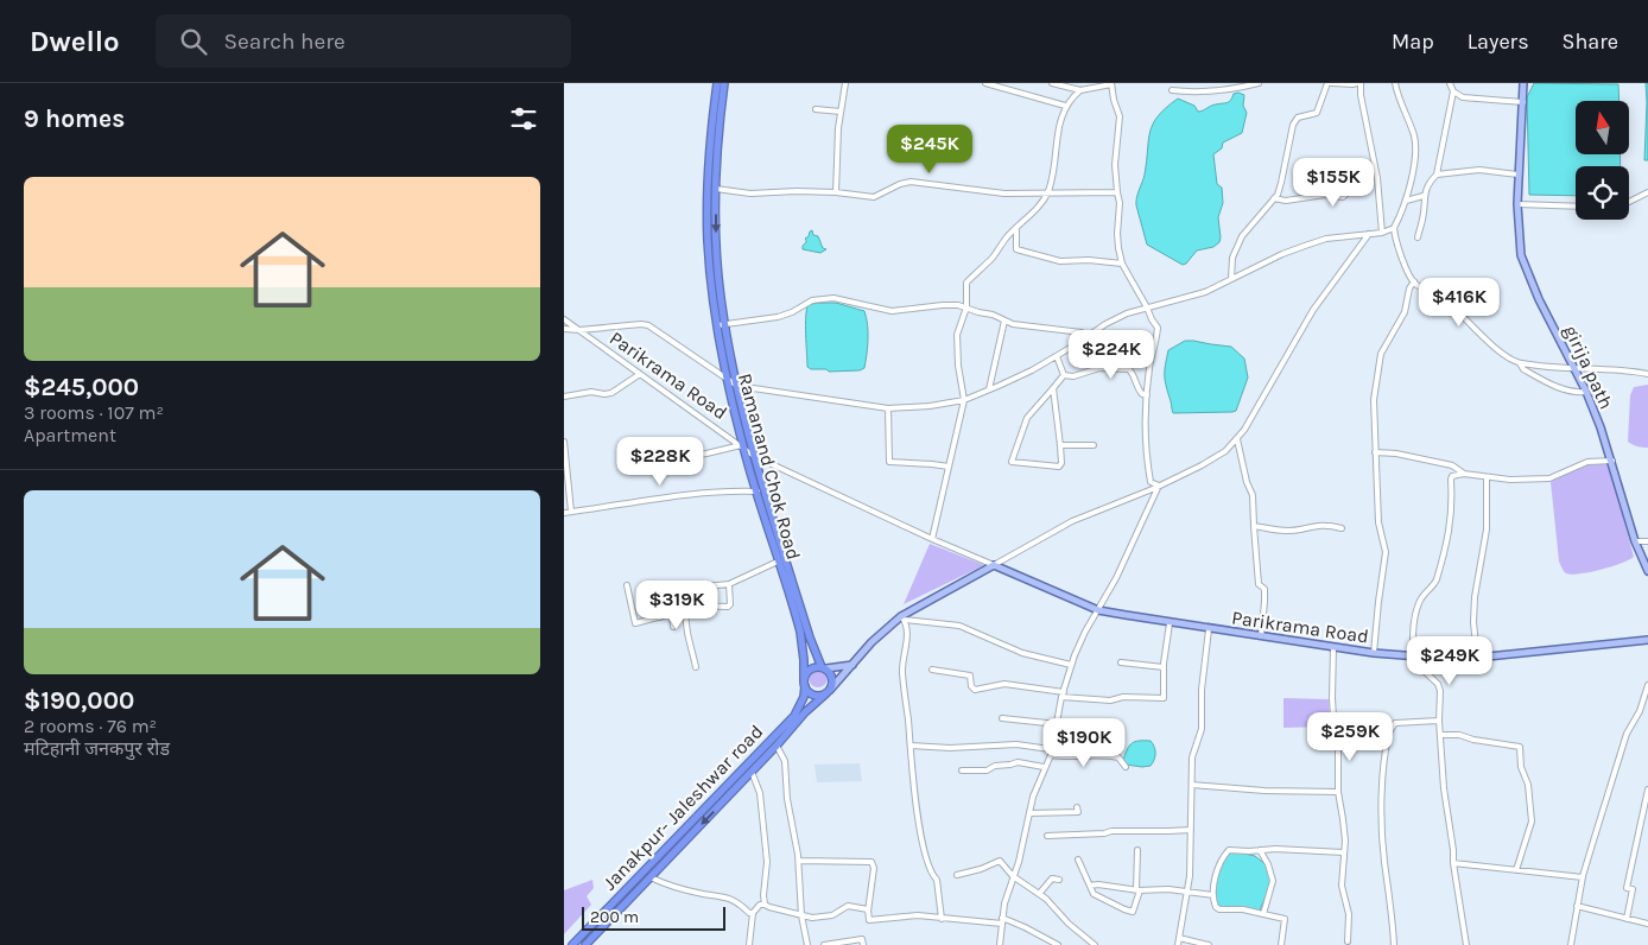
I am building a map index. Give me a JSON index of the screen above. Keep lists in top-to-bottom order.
{
  "streets": {
    "highway": ["Ramanand Chok Road", "Janakpur- Jaleshwar road"],
    "main road": ["girija path", "Parikrama Road"]
  },
  "crossings": [
    ["Parikrama Road", "Ramanand Chok Road"],
    ["Ramanand Chok Road", "Janakpur- Jaleshwar road"]
  ],
  "scale_bar": "200 m",
  "north": "top",
  "page": {
    "header": "Dwello",
    "search": "Search here",
    "nav": ["Map", "Layers", "Share"],
    "heading": "9 homes",
    "price": [
      "$245K",
      "$155K",
      "$416K",
      "$224K",
      "$228K",
      "$319K",
      "$249K",
      "$259K",
      "$190K"
    ],
    "list": [
      {
        "name": "$245,000",
        "note": "3 rooms · 107 m² · Apartment"
      },
      {
        "name": "$190,000",
        "note": "2 rooms · 76 m² · मटिहानी जनकपुर रोड"
      }
    ],
    "scale": "200 m"
  }
}
